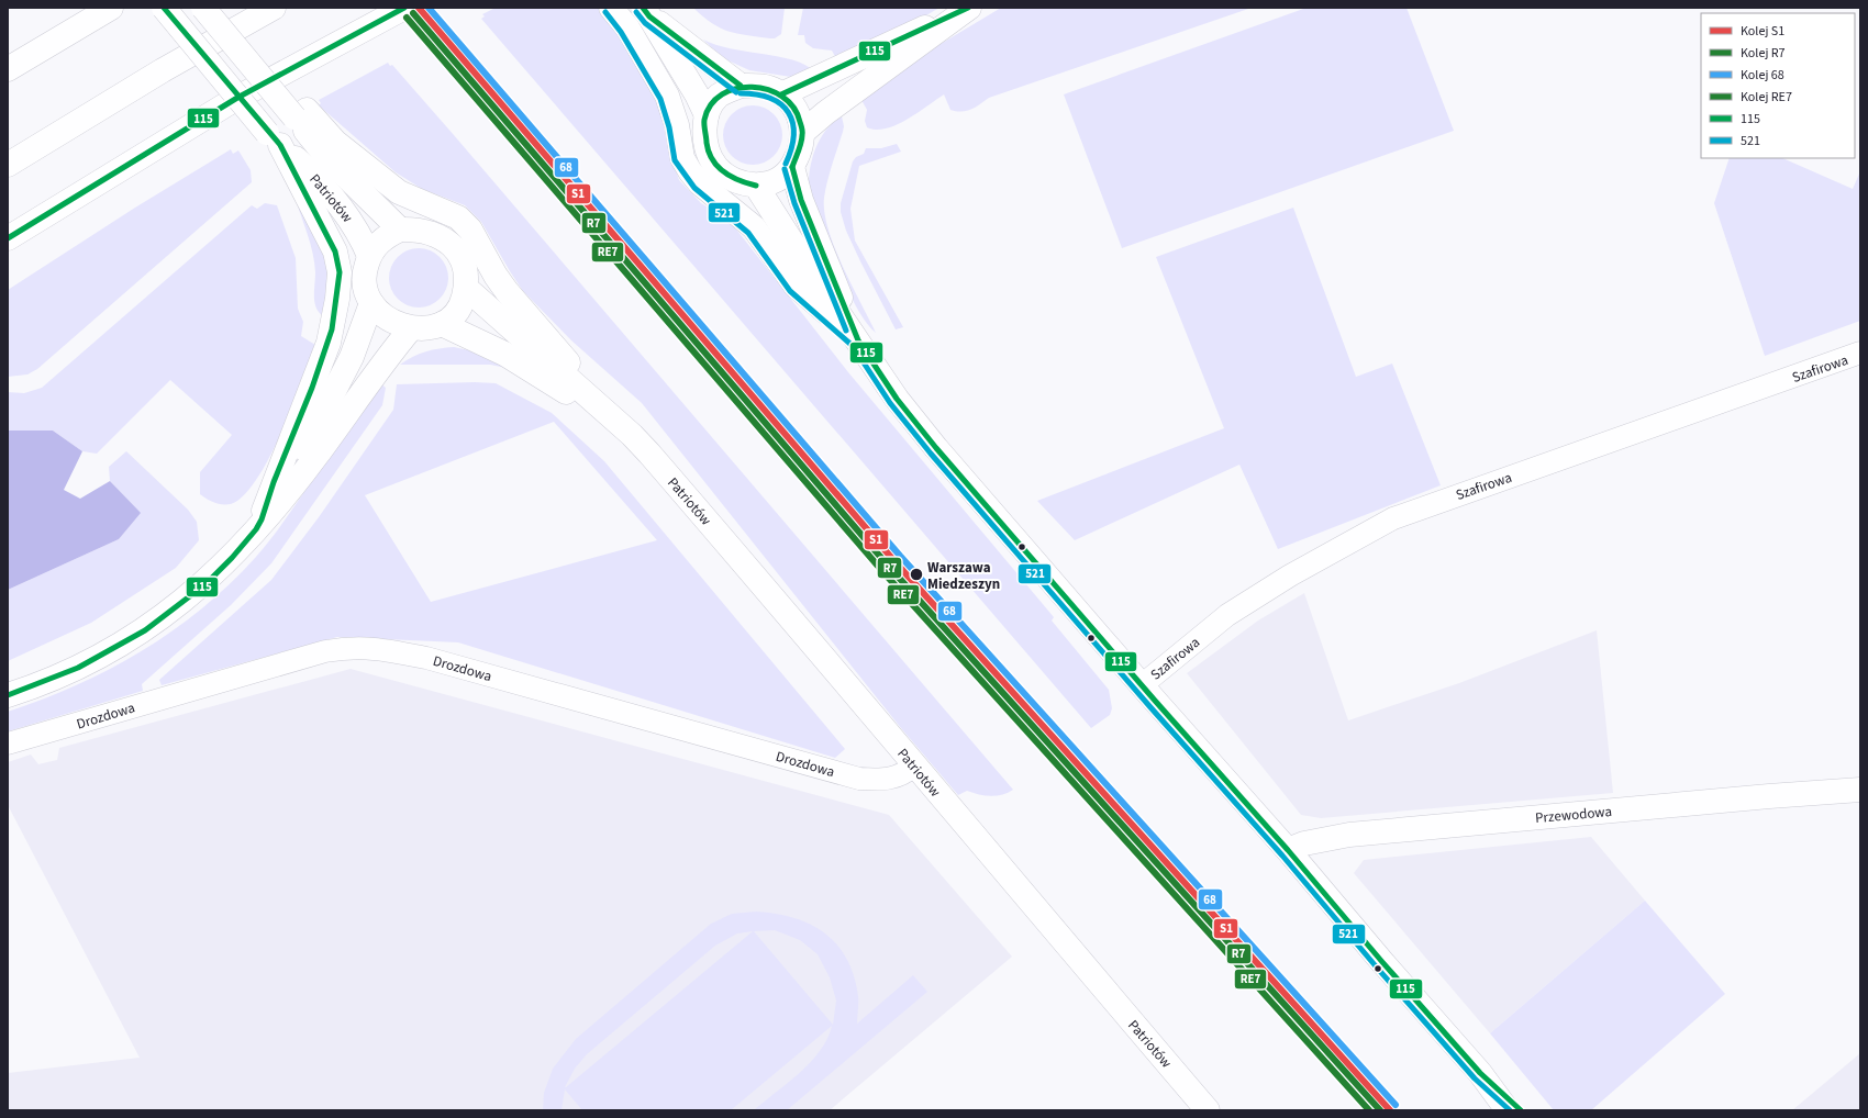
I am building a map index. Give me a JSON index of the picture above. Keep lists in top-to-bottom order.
{
  "streets": {
    "main road": ["Patriotów", "Przewodowa"],
    "street": ["Szafirowa", "Drozdowa"]
  },
  "crossings": [
    ["Patriotów", "Drozdowa"]
  ],
  "places": ["Warszawa Miedzeszyn"],
  "lines": [
    "rail line S1",
    "rail line 68",
    "transit line 115",
    "transit line 521",
    "rail line R7",
    "rail line RE7"
  ],
  "legend": [
    "Kolej S1",
    "Kolej R7",
    "Kolej 68",
    "Kolej RE7",
    "115",
    "521"
  ]
}
